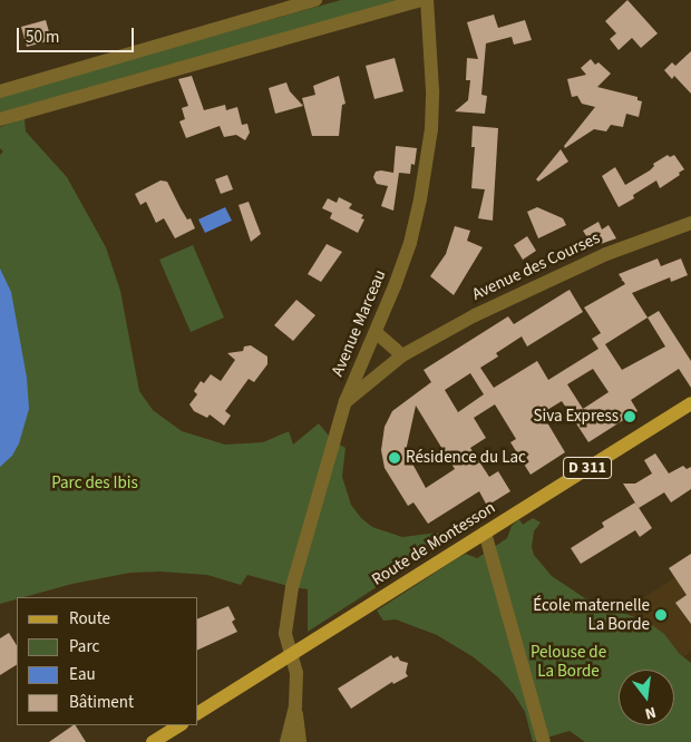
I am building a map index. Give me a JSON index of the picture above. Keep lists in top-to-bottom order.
{
  "streets": {
    "main road": ["D 311", "Route de Montesson"],
    "street": ["Avenue des Courses", "Avenue Marceau"]
  },
  "crossings": [
    ["Avenue des Courses", "Avenue Marceau"],
    ["Avenue Marceau", "Route de Montesson"]
  ],
  "parks": ["Parc des Ibis", "Pelouse de La Borde"],
  "places": ["Siva Express", "Résidence du Lac", "École maternelle La Borde"],
  "legend": [
    "Route",
    "Parc",
    "Eau",
    "Bâtiment"
  ],
  "scale_bar": "50 m",
  "north": "bottom"
}
